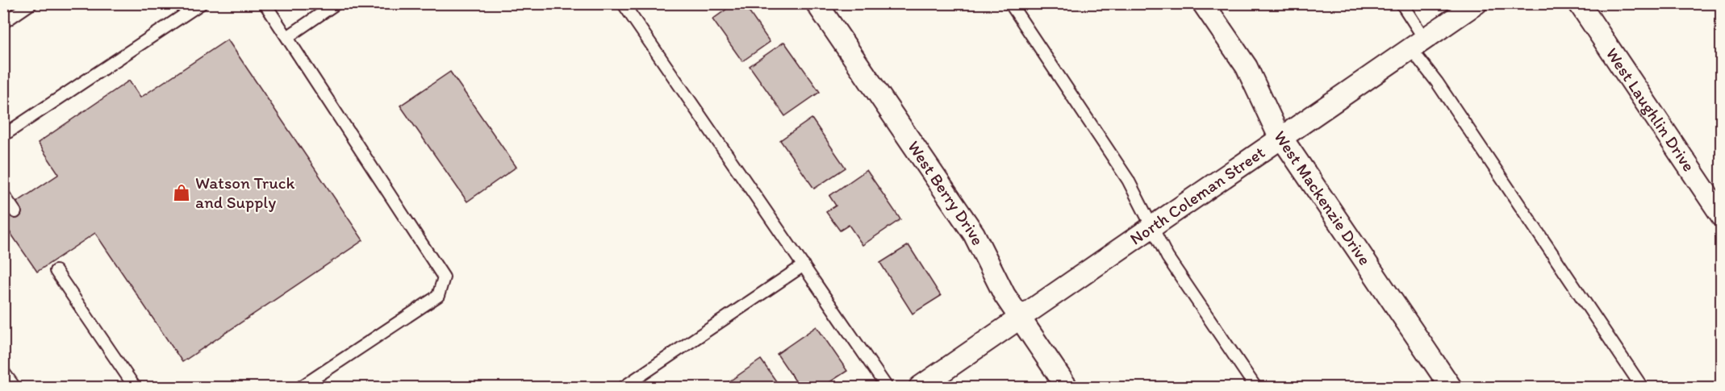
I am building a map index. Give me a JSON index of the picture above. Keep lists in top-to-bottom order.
{
  "streets": {
    "street": [
      "West Laughlin Drive",
      "West Berry Drive",
      "North Coleman Street",
      "West Mackenzie Drive"
    ]
  },
  "crossings": [
    ["West Berry Drive", "North Coleman Street"],
    ["North Coleman Street", "West Mackenzie Drive"]
  ],
  "places": {
    "shop": ["Watson Truck and Supply"]
  }
}
